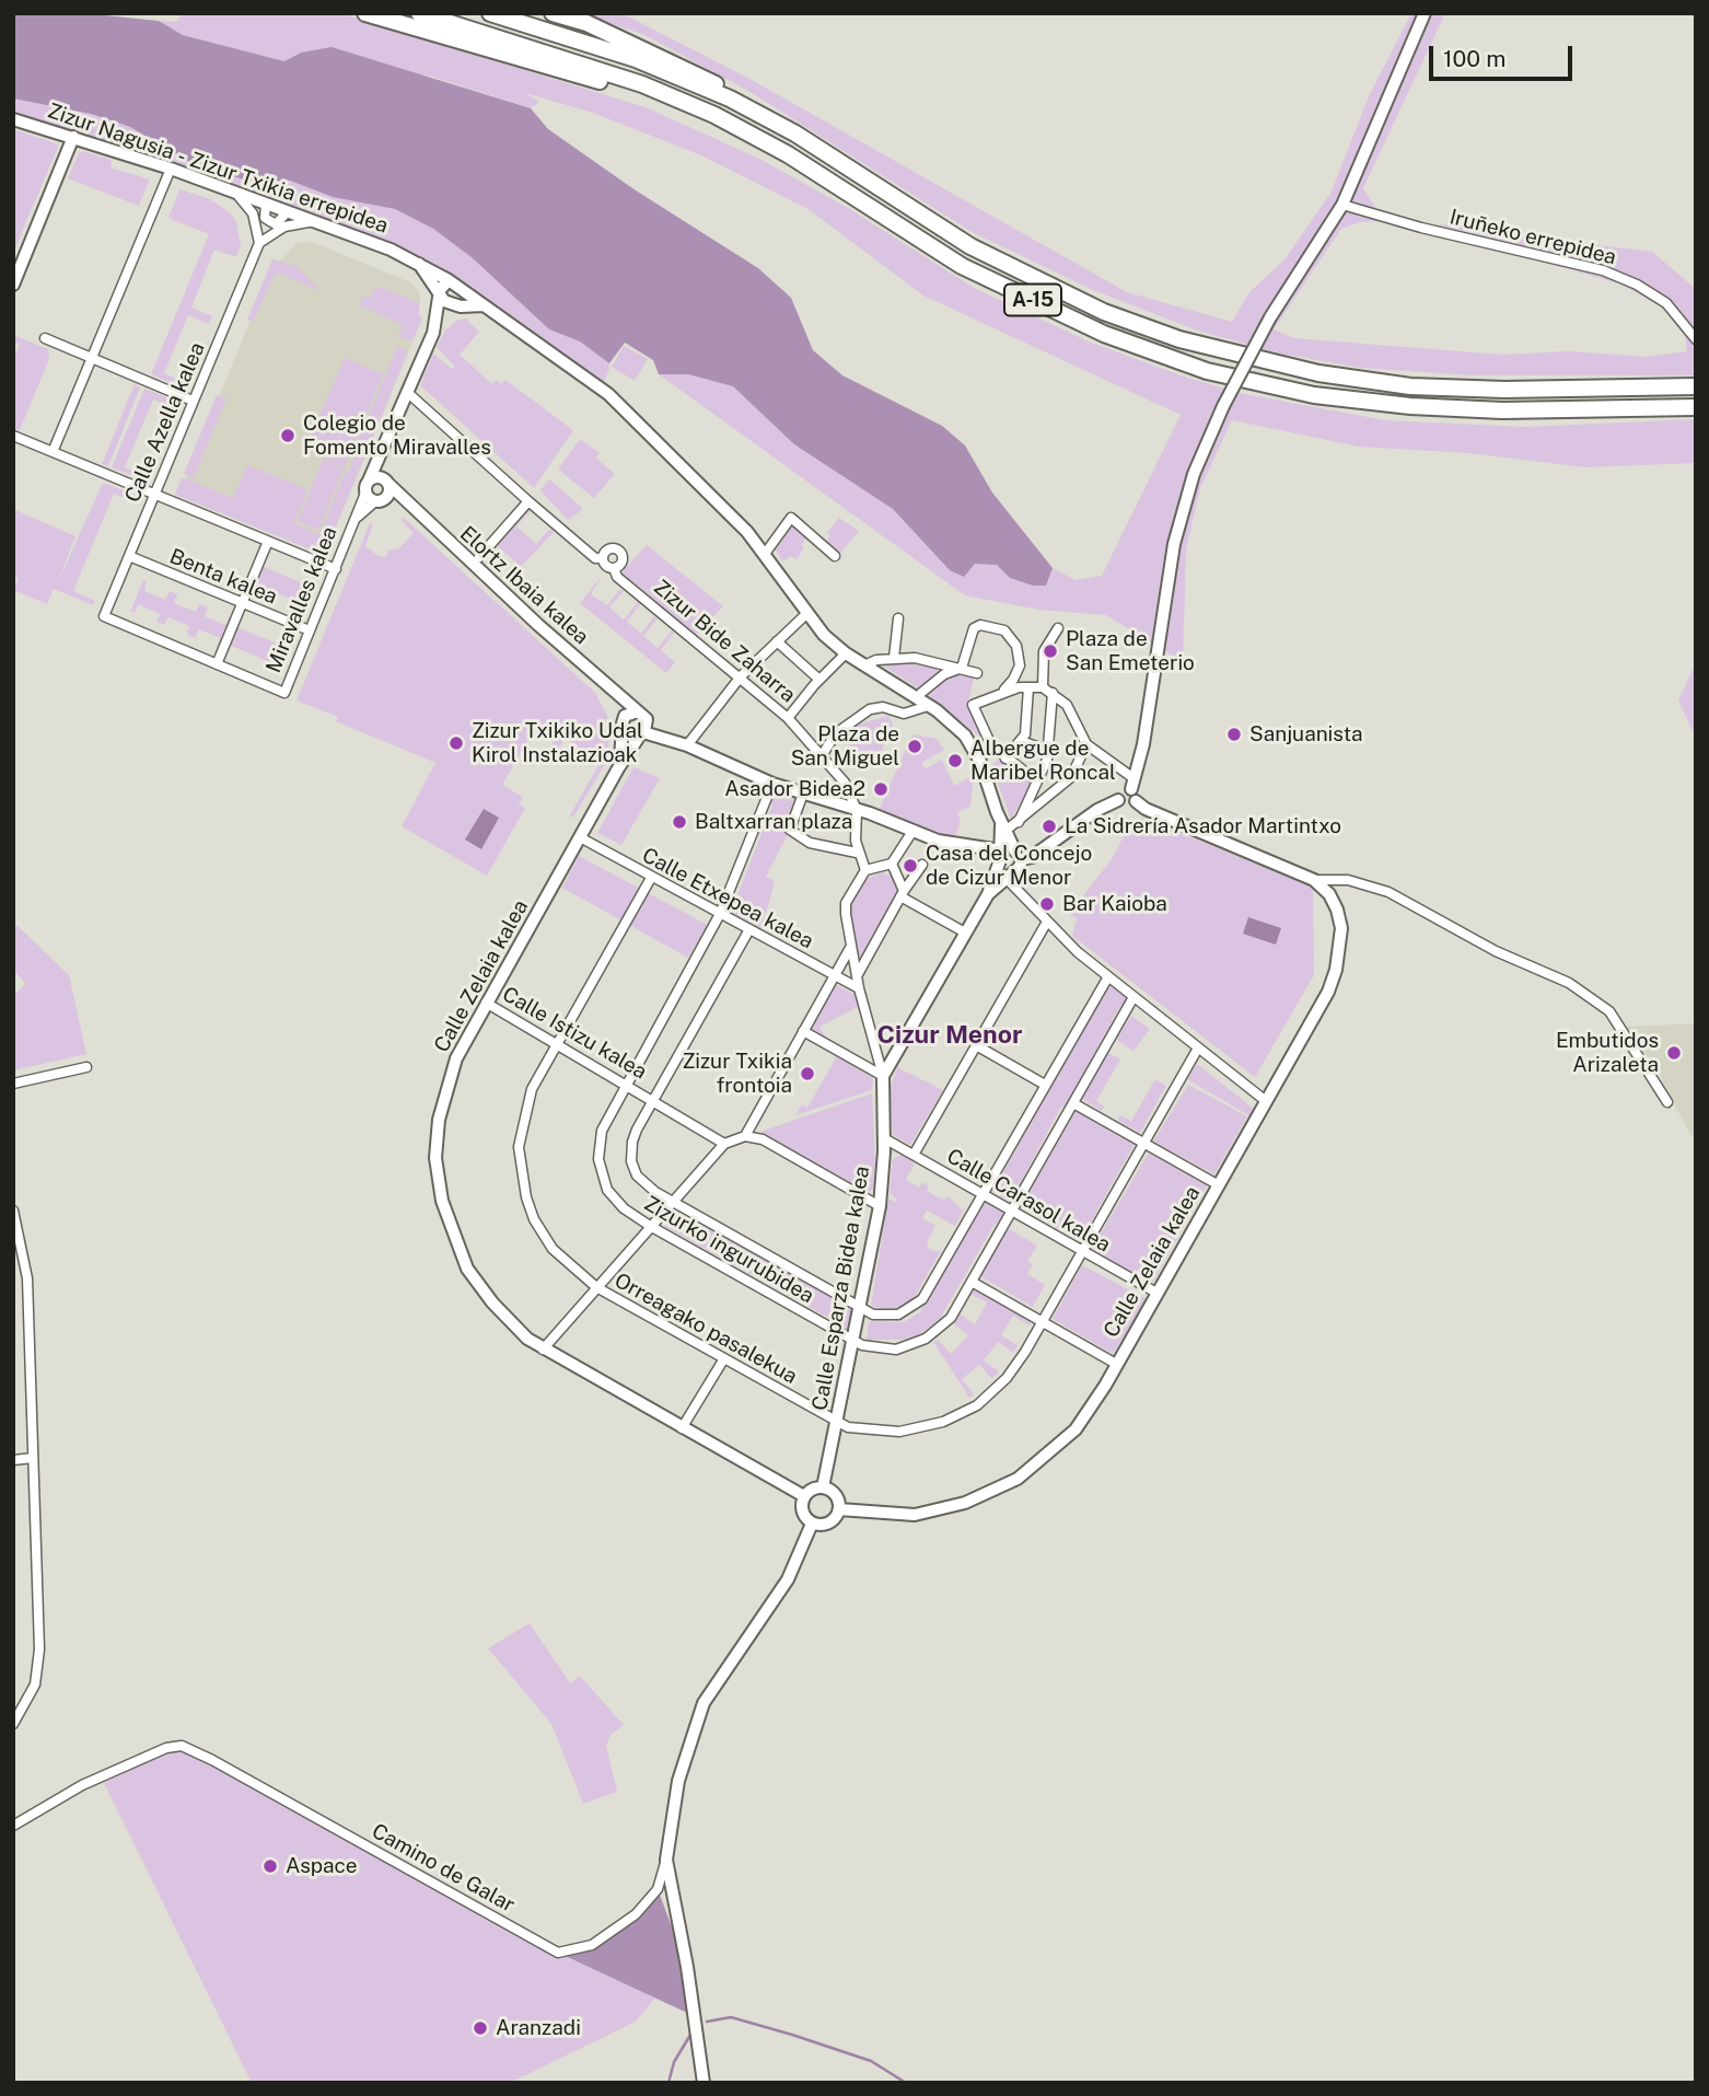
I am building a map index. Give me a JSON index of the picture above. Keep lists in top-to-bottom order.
{
  "streets": {
    "highway": ["A-15"],
    "street": [
      "Zizur Nagusia - Zizur Txikia errepidea",
      "Iruñeko errepidea",
      "Calle Azella kalea",
      "Benta kalea",
      "Elortz Ibaia kalea",
      "Miravalles kalea",
      "Zizur Bide Zaharra",
      "Calle Etxepea kalea",
      "Calle Zelaia kalea",
      "Calle Istizu kalea",
      "Calle Carasol kalea",
      "Zizurko ingurubidea",
      "Calle Esparza Bidea kalea",
      "Orreagako pasalekua",
      "Camino de Galar"
    ]
  },
  "crossings": [
    ["Zizur Nagusia - Zizur Txikia errepidea", "Calle Azella kalea"],
    ["Zizur Nagusia - Zizur Txikia errepidea", "Miravalles kalea"],
    ["Calle Azella kalea", "Benta kalea"],
    ["Calle Azella kalea", "Miravalles kalea"],
    ["Elortz Ibaia kalea", "Miravalles kalea"],
    ["Elortz Ibaia kalea", "Zizur Bide Zaharra"],
    ["Elortz Ibaia kalea", "Calle Zelaia kalea"],
    ["Elortz Ibaia kalea", "Zizurko ingurubidea"],
    ["Calle Etxepea kalea", "Calle Zelaia kalea"],
    ["Calle Etxepea kalea", "Zizurko ingurubidea"],
    ["Calle Etxepea kalea", "Orreagako pasalekua"],
    ["Calle Zelaia kalea", "Calle Istizu kalea"],
    ["Calle Zelaia kalea", "Calle Carasol kalea"],
    ["Calle Zelaia kalea", "Calle Esparza Bidea kalea"],
    ["Calle Istizu kalea", "Zizurko ingurubidea"],
    ["Calle Istizu kalea", "Orreagako pasalekua"],
    ["Calle Carasol kalea", "Zizurko ingurubidea"],
    ["Calle Carasol kalea", "Calle Esparza Bidea kalea"],
    ["Calle Carasol kalea", "Orreagako pasalekua"],
    ["Zizurko ingurubidea", "Calle Esparza Bidea kalea"],
    ["Calle Esparza Bidea kalea", "Orreagako pasalekua"]
  ],
  "districts": ["Cizur Menor"],
  "places": [
    "Colegio de Fomento Miravalles",
    "Plaza de San Emeterio",
    "Sanjuanista",
    "Zizur Txikiko Udal Kirol Instalazioak",
    "Plaza de San Miguel",
    "Albergue de Maribel Roncal",
    "Asador Bidea2",
    "Baltxarran plaza",
    "La Sidrería Asador Martintxo",
    "Casa del Concejo de Cizur Menor",
    "Bar Kaioba",
    "Embutidos Arizaleta",
    "Zizur Txikia frontoia",
    "Aspace",
    "Aranzadi"
  ],
  "scale_bar": "100 m"
}
